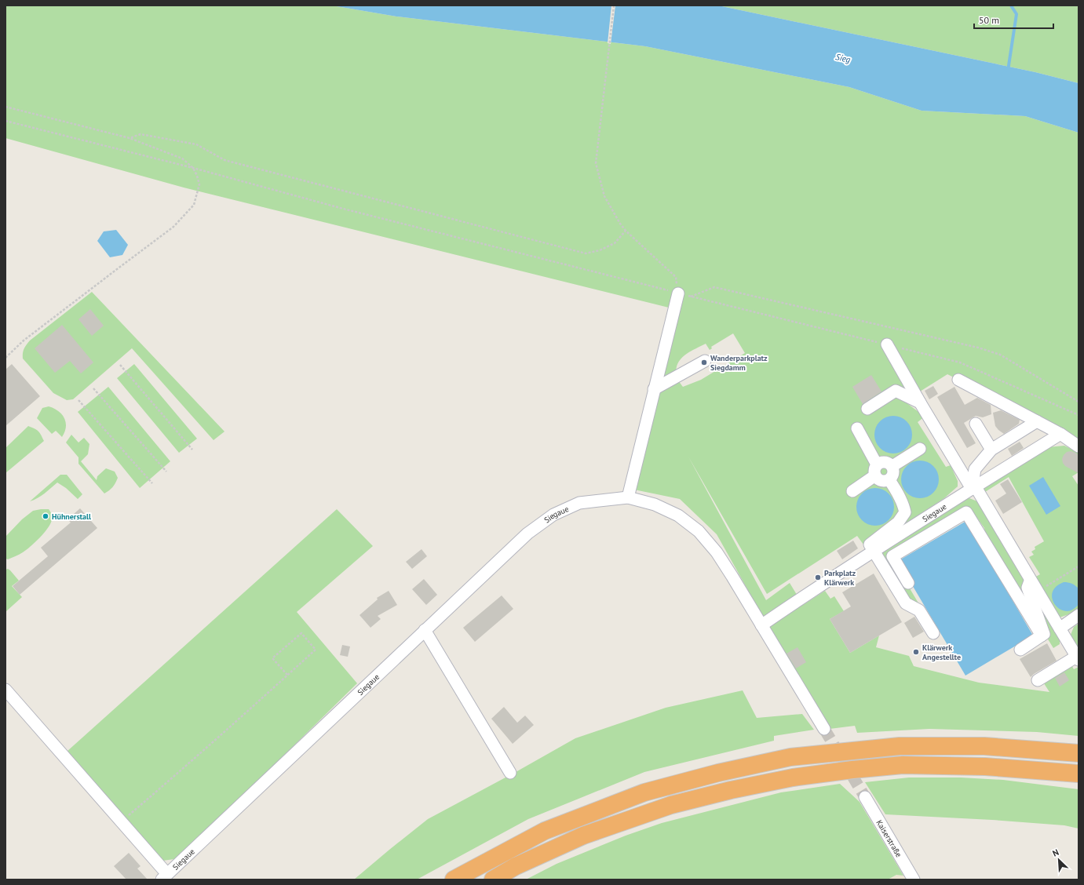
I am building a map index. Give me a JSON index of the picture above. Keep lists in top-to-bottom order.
{
  "streets": {
    "street": ["Siegaue", "Kaiserstraße"]
  },
  "water": ["Sieg"],
  "places": [
    "Wanderparkplatz Siegdamm",
    "Hühnerstall",
    "Parkplatz Klärwerk",
    "Klärwerk Angestellte"
  ],
  "scale_bar": "50 m",
  "north": "top left"
}
